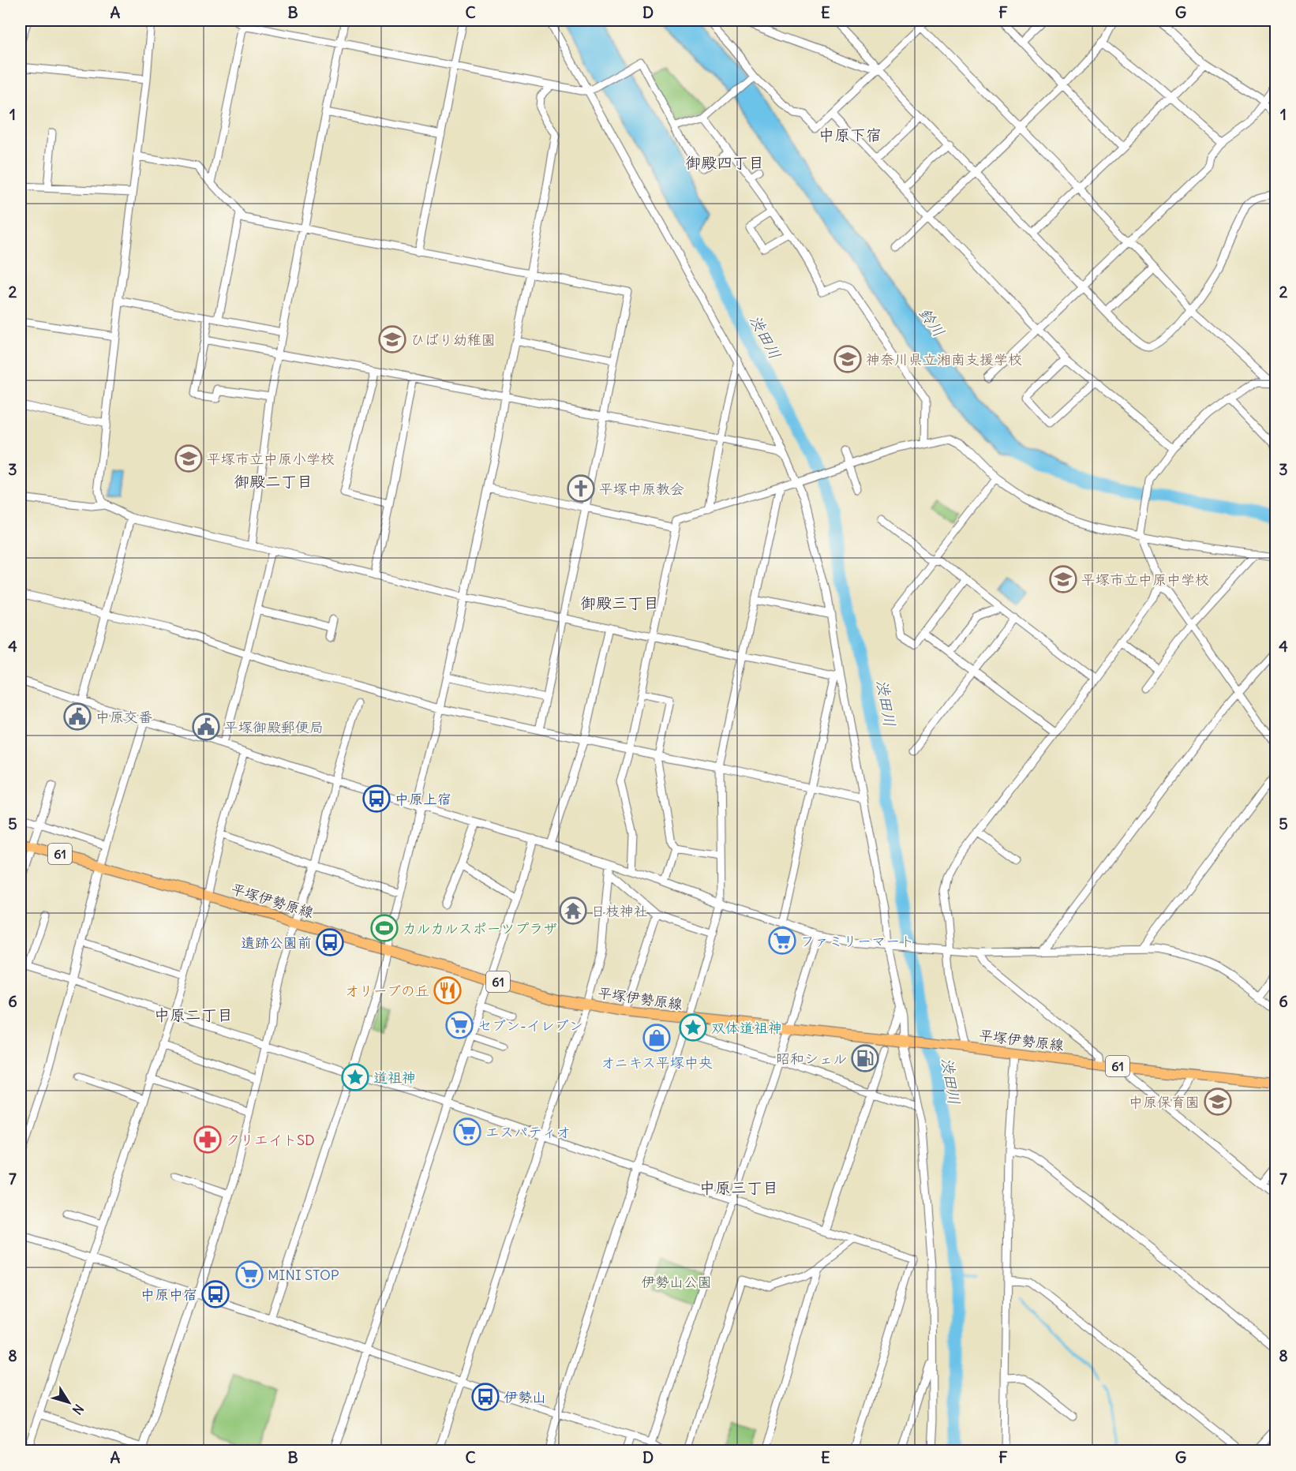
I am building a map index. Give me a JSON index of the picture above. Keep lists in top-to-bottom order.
{
  "streets": {
    "main road": ["61", "平塚伊勢原線"]
  },
  "districts": [
    "中原下宿",
    "御殿四丁目",
    "御殿二丁目",
    "御殿三丁目",
    "中原二丁目",
    "中原三丁目"
  ],
  "water": ["鈴川", "渋田川"],
  "parks": ["伊勢山公園"],
  "places": {
    "school or university": [
      "ひばり幼稚園",
      "神奈川県立湘南支援学校",
      "平塚市立中原小学校",
      "平塚市立中原中学校",
      "中原保育園"
    ],
    "church": ["平塚中原教会"],
    "public building": ["中原交番", "平塚御殿郵便局"],
    "bus stop": [
      "中原上宿",
      "遺跡公園前",
      "中原中宿",
      "伊勢山"
    ],
    "temple": ["日枝神社"],
    "sports": ["カルカルスポーツプラザ"],
    "supermarket": [
      "ファミリーマート",
      "セブン-イレブン",
      "エスパティオ",
      "MINI STOP"
    ],
    "restaurant": ["オリーブの丘"],
    "place": ["双体道祖神", "道祖神"],
    "shop": ["オニキス平塚中央"],
    "fuel station": ["昭和シェル"],
    "pharmacy": ["クリエイトSD"]
  },
  "north": "bottom right",
  "grid": {
    "columns": [
      "A",
      "B",
      "C",
      "D",
      "E",
      "F",
      "G"
    ],
    "rows": [
      "1",
      "2",
      "3",
      "4",
      "5",
      "6",
      "7",
      "8"
    ]
  }
}
